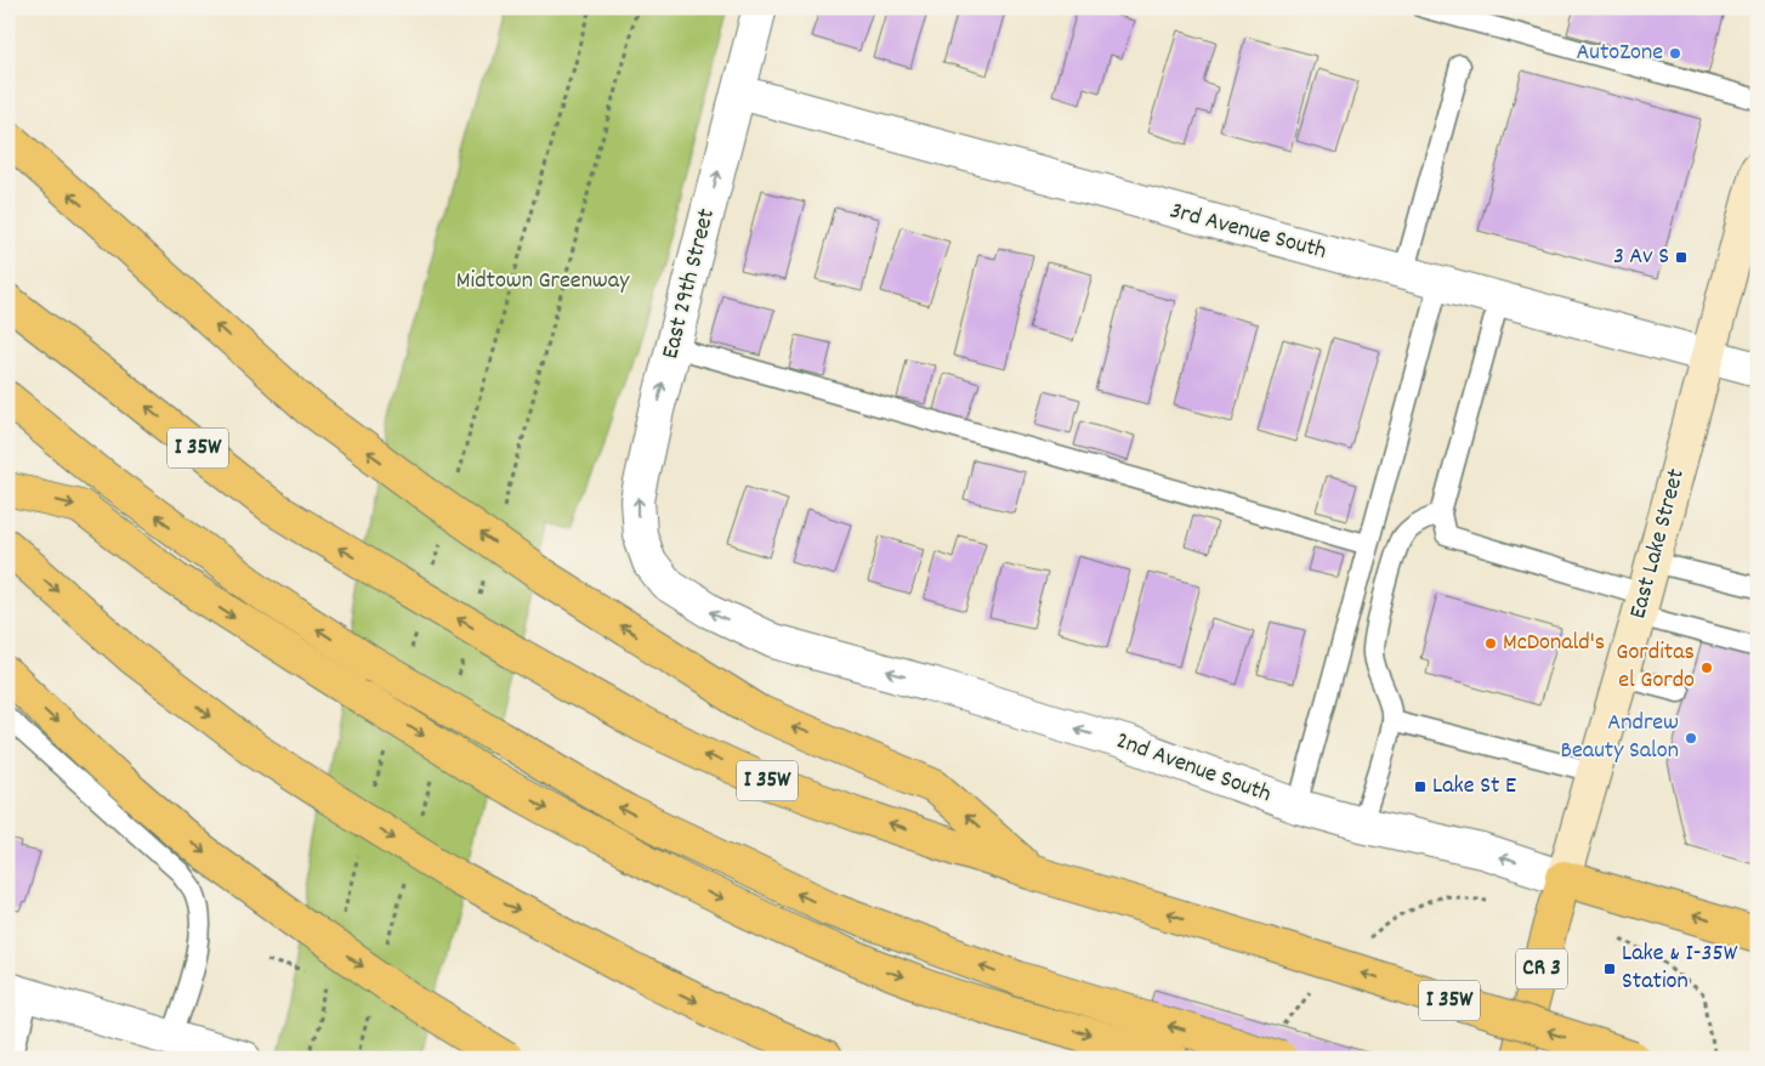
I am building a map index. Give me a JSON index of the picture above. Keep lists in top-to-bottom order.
{
  "streets": {
    "main road": [
      "I 35W",
      "East Lake Street",
      "2nd Avenue South",
      "CR 3"
    ],
    "street": ["3rd Avenue South", "East 29th Street"]
  },
  "crossings": [
    ["3rd Avenue South", "East 29th Street"],
    ["3rd Avenue South", "East Lake Street"],
    ["East 29th Street", "2nd Avenue South"],
    ["East Lake Street", "2nd Avenue South"]
  ],
  "one_way": ["East 29th Street", "2nd Avenue South"],
  "parks": ["Midtown Greenway"],
  "places": {
    "other": [
      "AutoZone",
      "McDonald's",
      "Gorditas el Gordo",
      "Andrew Beauty Salon"
    ],
    "transit": ["3 Av S", "Lake St E", "Lake & I-35W Station"]
  }
}
